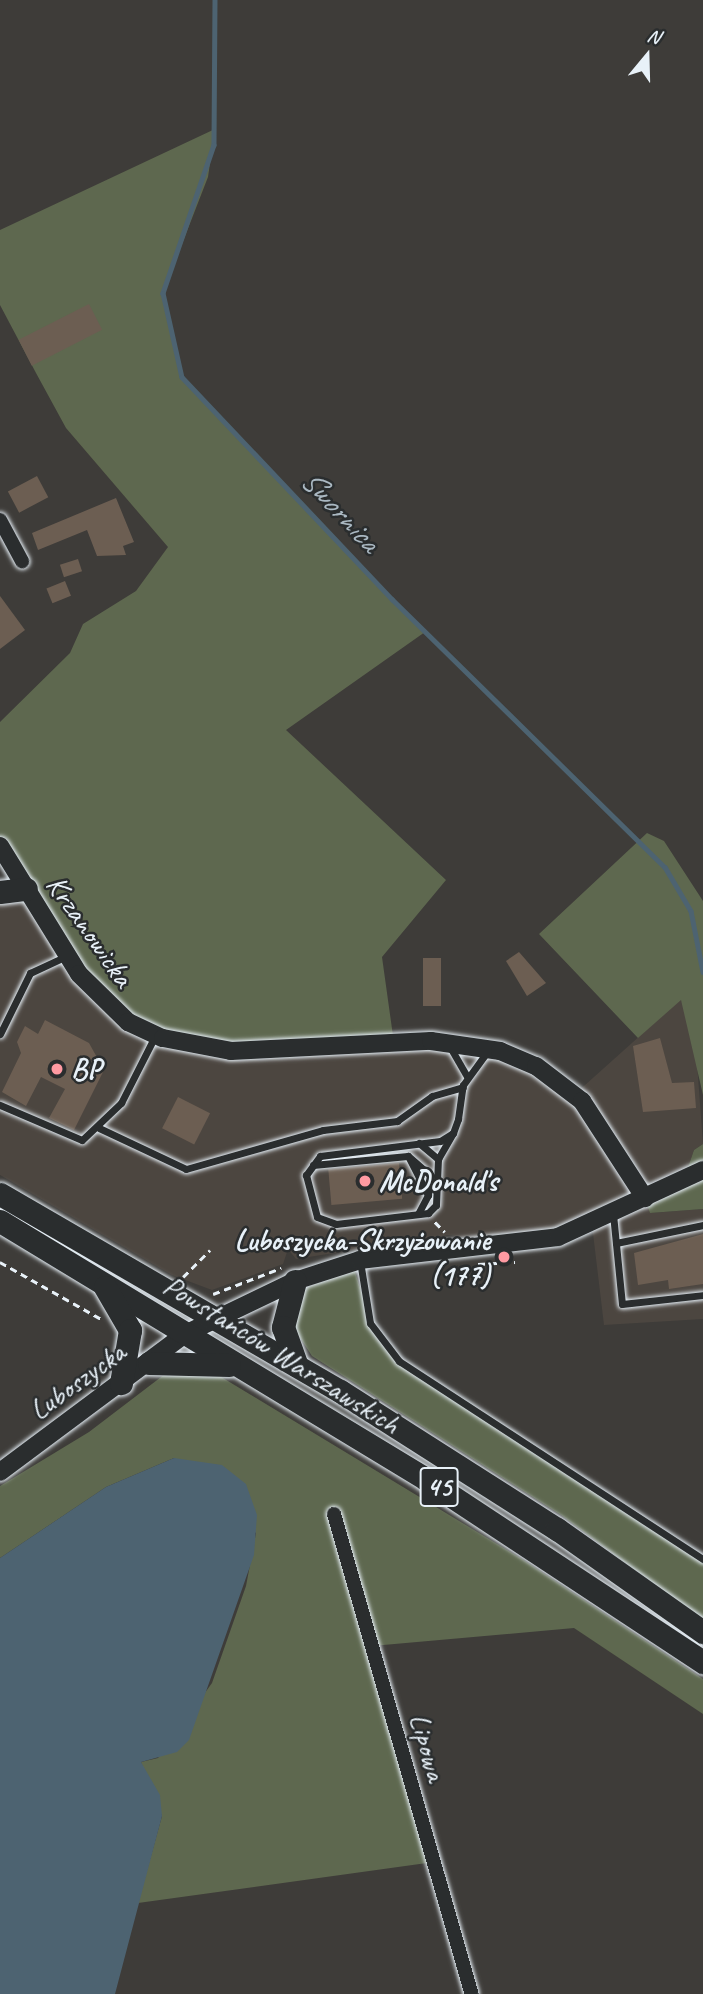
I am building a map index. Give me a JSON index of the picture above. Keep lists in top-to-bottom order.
{
  "streets": {
    "main road": ["Powstańców Warszawskich", "45"],
    "street": ["Krzanowicka", "Luboszycka", "Lipowa"]
  },
  "crossings": [
    ["Krzanowicka", "Luboszycka"],
    ["Powstańców Warszawskich", "Luboszycka"]
  ],
  "water": ["Swornica"],
  "places": ["BP", "McDonald's", "Luboszycka-Skrzyżowanie (177)"],
  "north": "top"
}
